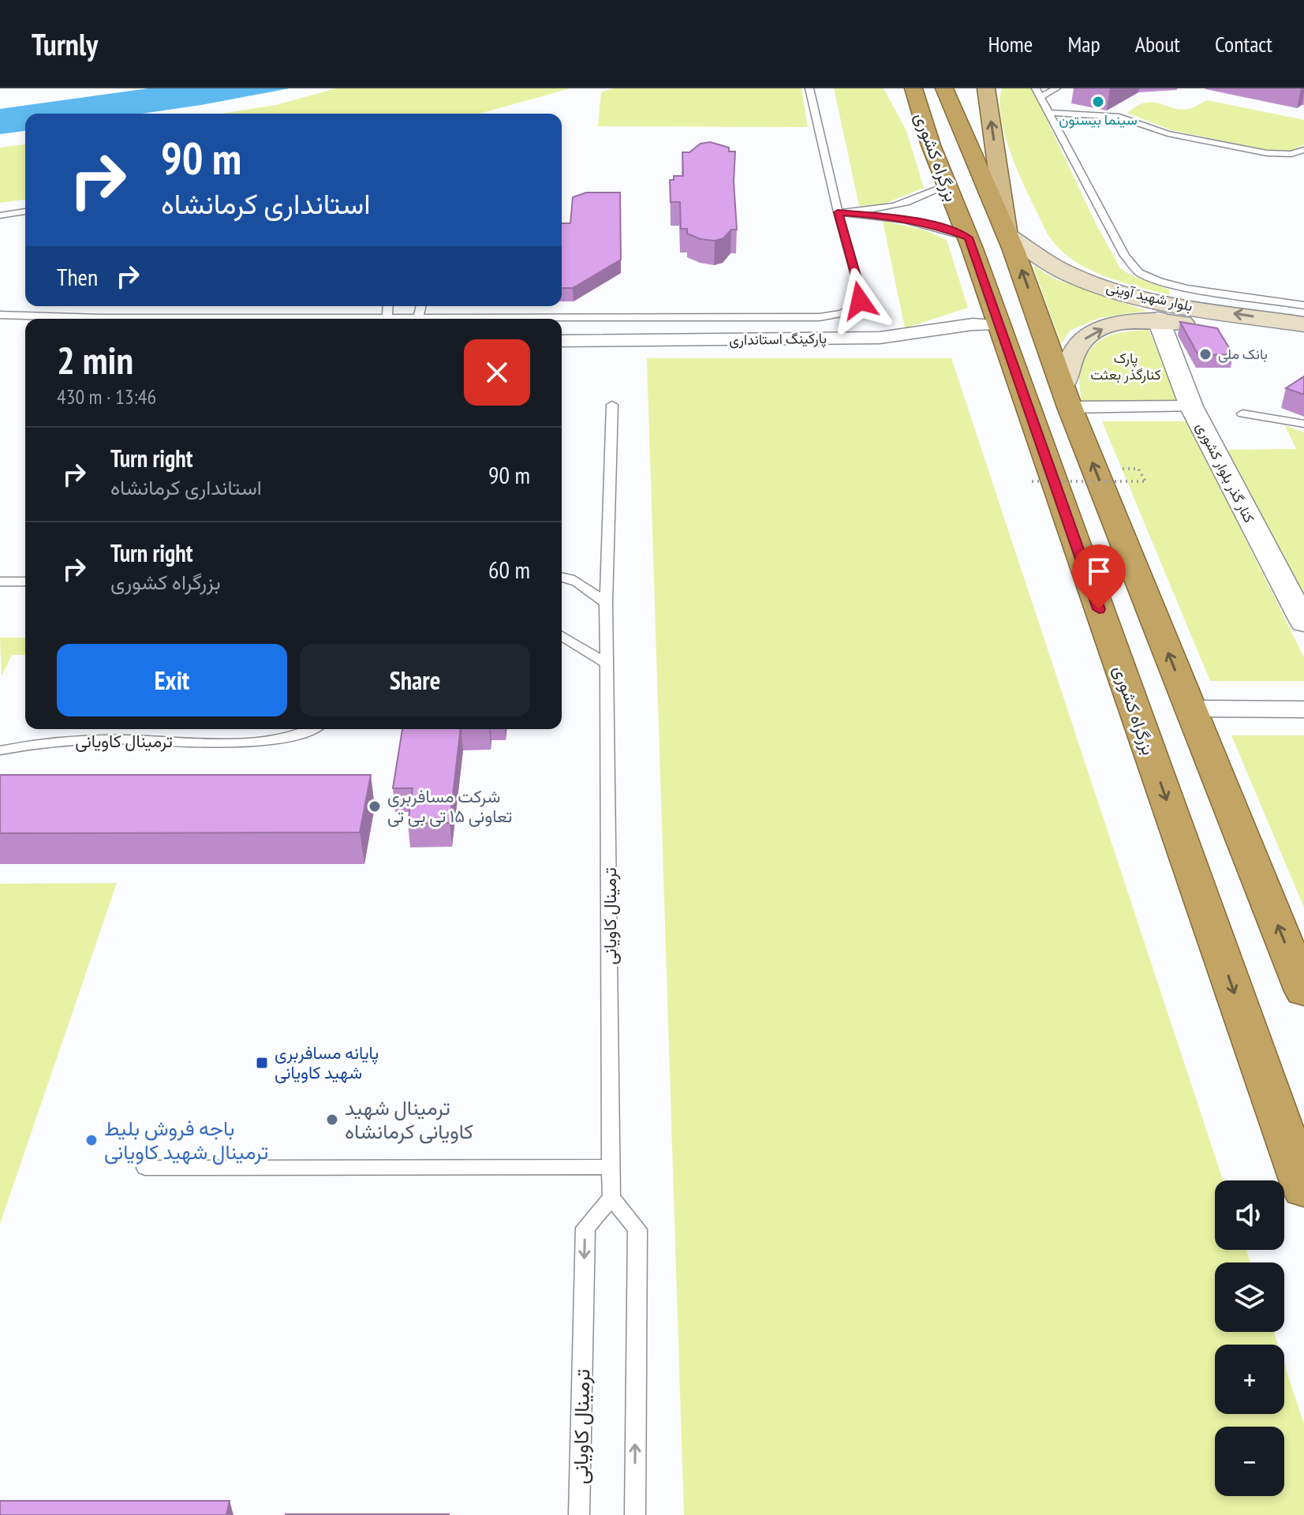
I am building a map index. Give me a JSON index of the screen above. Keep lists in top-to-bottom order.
{
  "streets": {
    "highway": ["بزرگراه کشوری"],
    "main road": ["بلوار شهید آوینی"],
    "street": ["پارکینگ استانداری", "کنار گذر بلوار کشوری"],
    "lane": ["ترمینال کاویانی"]
  },
  "crossings": [
    ["بزرگراه کشوری", "بلوار شهید آوینی"],
    ["بزرگراه کشوری", "پارکینگ استانداری"],
    ["بلوار شهید آوینی", "کنار گذر بلوار کشوری"]
  ],
  "parks": ["پارک کنارگذر بعثت"],
  "places": {
    "other": [
      "سینما بیستون",
      "بانک ملی",
      "شرکت مسافربری تعاونی ۱۵ تی بی تی",
      "ترمینال شهید کاویانی کرمانشاه",
      "باجه فروش بلیط ترمینال شهید کاویانی"
    ],
    "transit": ["پايانه مسافربری شهید کاویانی"]
  },
  "page": {
    "header": "Turnly",
    "nav": [
      "Home",
      "Map",
      "About",
      "Contact"
    ],
    "turn": ["90 m", "استانداری کرمانشاه"],
    "then": "Then",
    "heading": ["2 min", "430 m · 13:46"],
    "list": [
      {
        "name": "Turn right",
        "note": "استانداری کرمانشاه",
        "value": "90 m"
      },
      {
        "name": "Turn right",
        "note": "بزرگراه کشوری",
        "value": "60 m"
      }
    ],
    "buttons": ["Exit", "Share"],
    "map_buttons": ["+", "−"]
  }
}
